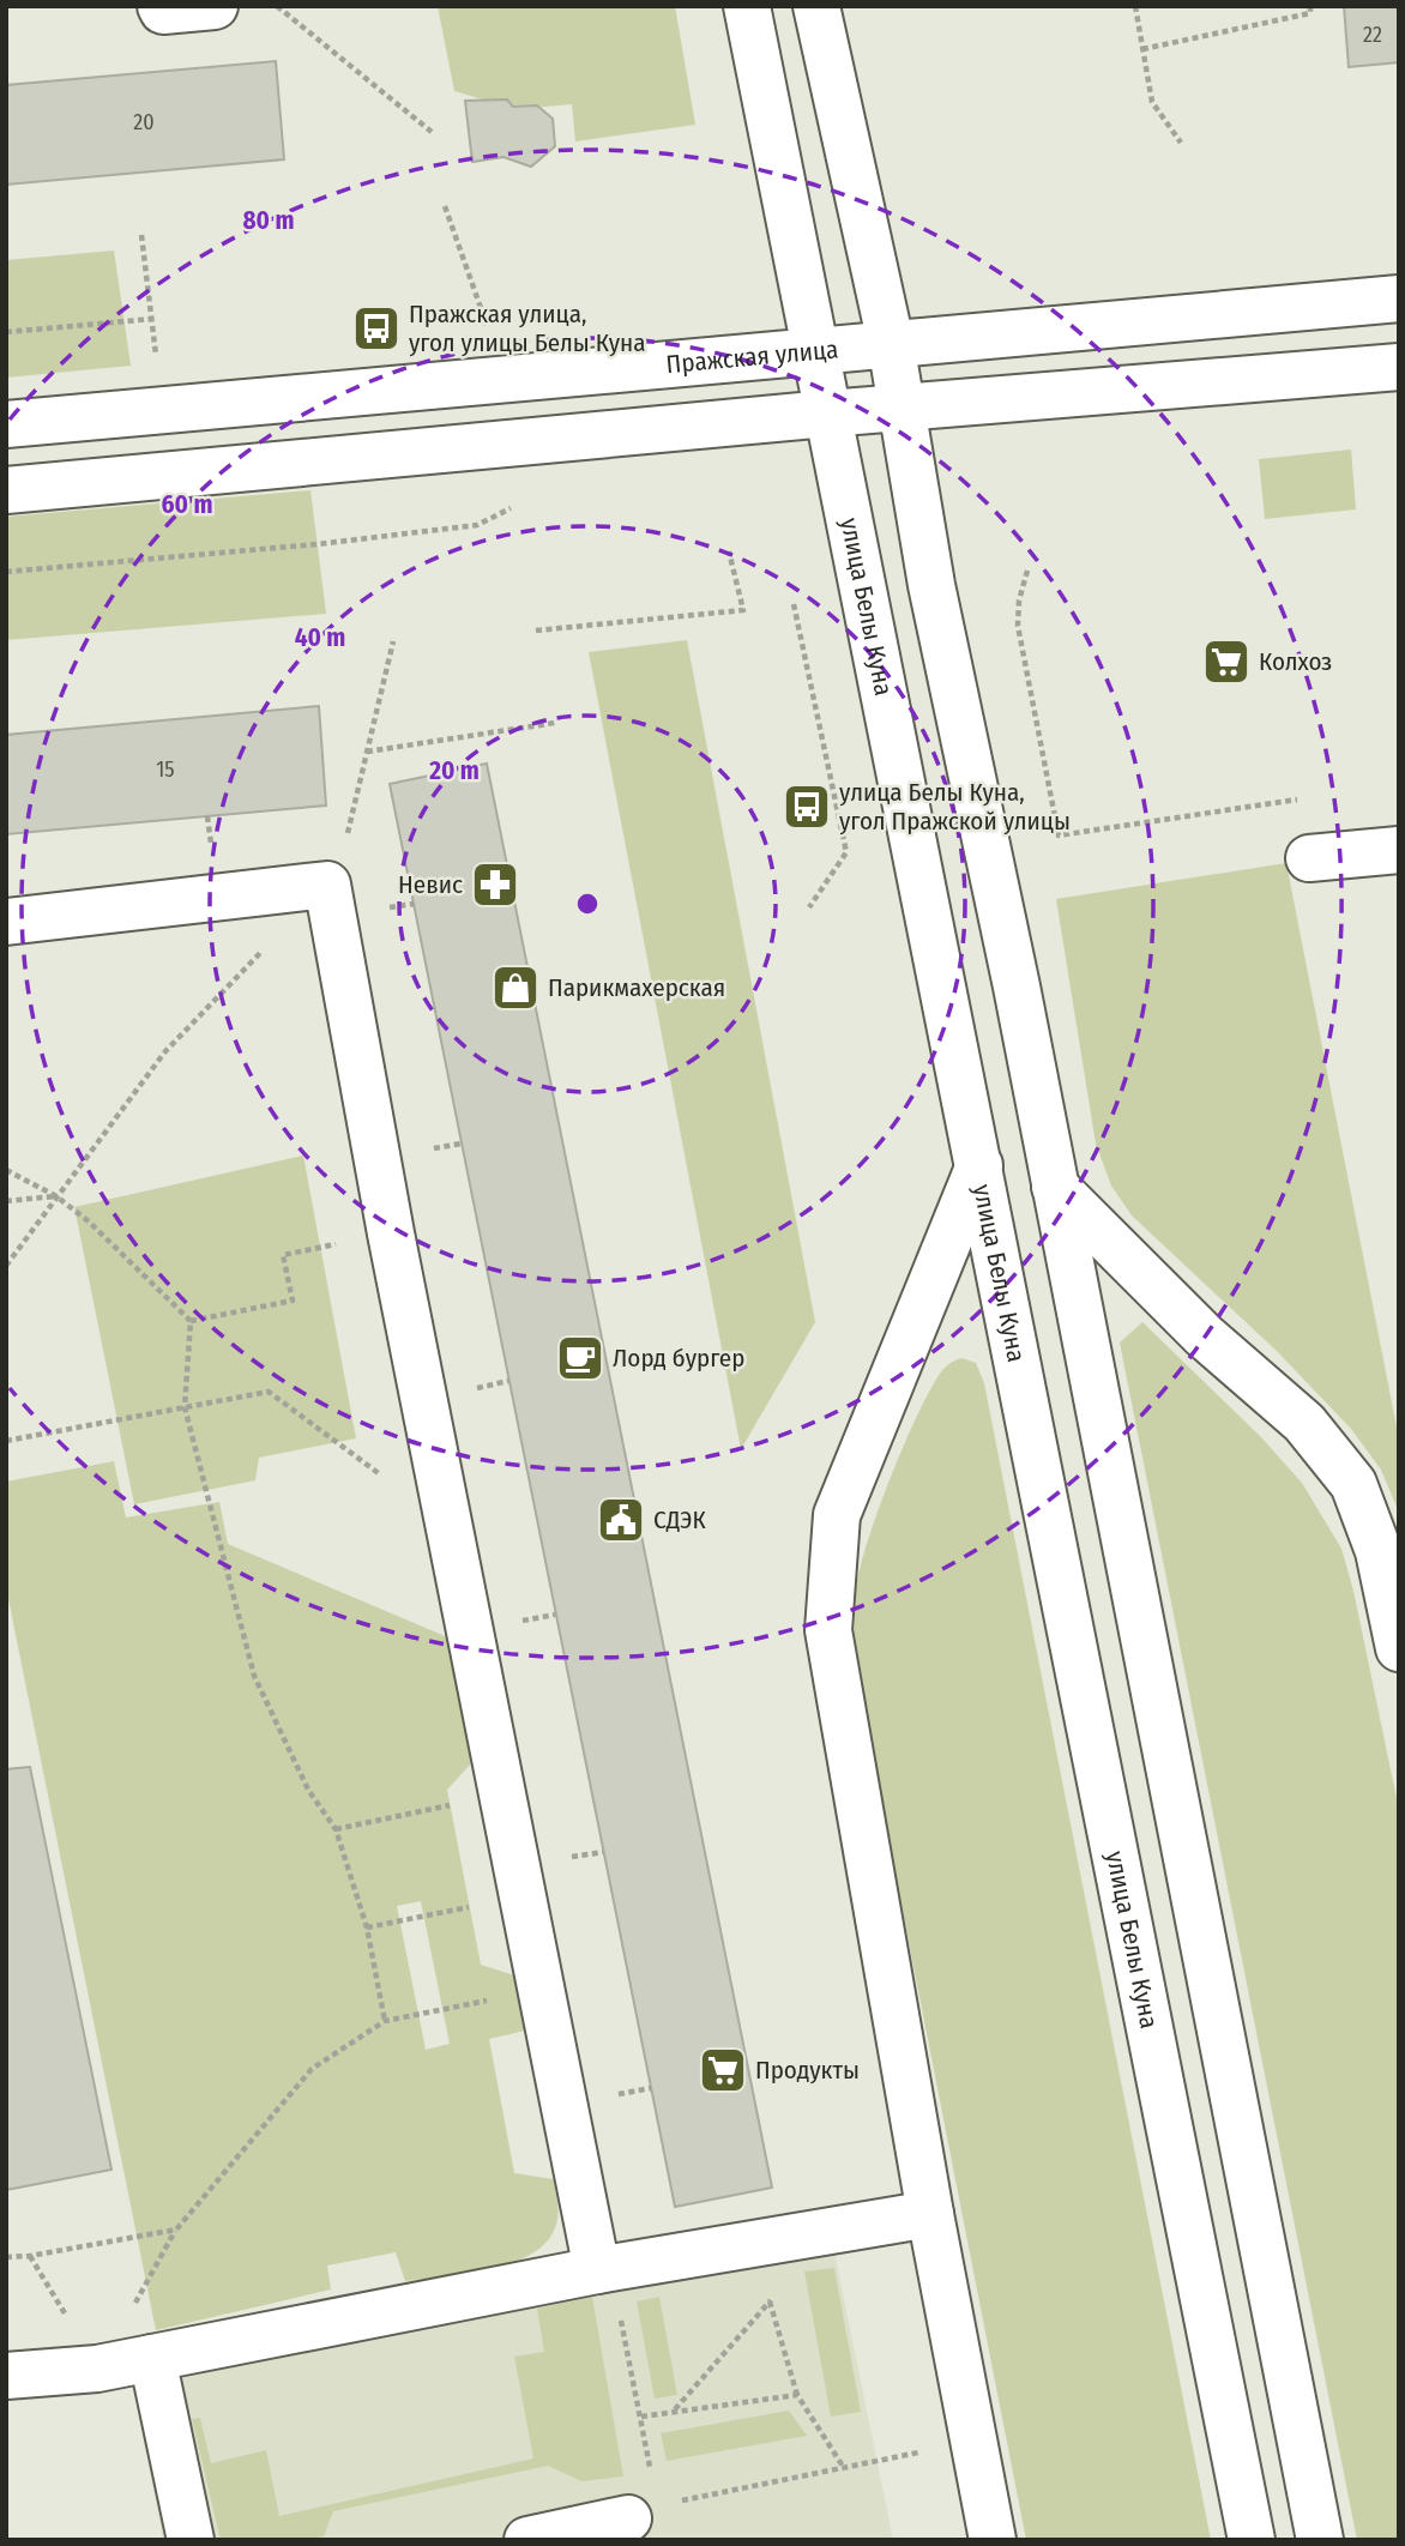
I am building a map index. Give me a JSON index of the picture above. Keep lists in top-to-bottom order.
{
  "streets": {
    "street": ["Пражская улица", "улица Белы Куна"]
  },
  "crossings": [
    ["Пражская улица", "улица Белы Куна"]
  ],
  "places": {
    "bus stop": ["Пражская улица, угол улицы Белы Куна", "улица Белы Куна, угол Пражской улицы"],
    "supermarket": ["Колхоз", "Продукты"],
    "pharmacy": ["Невис"],
    "shop": ["Парикмахерская"],
    "cafe": ["Лорд бургер"],
    "public building": ["СДЭК"]
  },
  "house_numbers": ["22", "20", "15"],
  "rings": [
    "80 m",
    "60 m",
    "40 m",
    "20 m"
  ]
}
